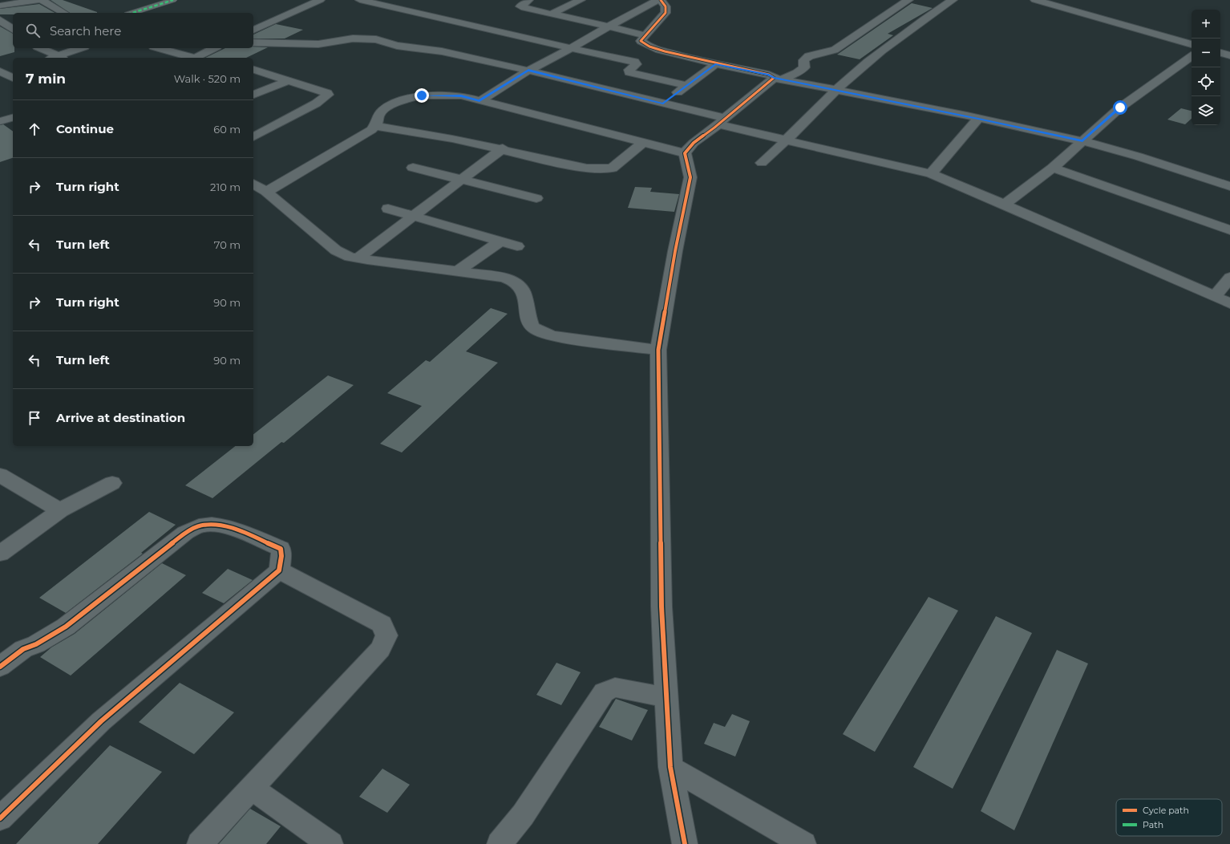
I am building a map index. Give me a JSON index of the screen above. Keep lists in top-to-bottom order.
{
  "legend": ["Cycle path", "Path"],
  "page": {
    "map_buttons": ["+", "−"],
    "search": "Search here",
    "heading": ["7 min", "Walk · 520 m"],
    "list": [
      ["Continue", "60 m"],
      ["Turn right", "210 m"],
      ["Turn left", "70 m"],
      ["Turn right", "90 m"],
      ["Turn left", "90 m"],
      "Arrive at destination"
    ]
  }
}
